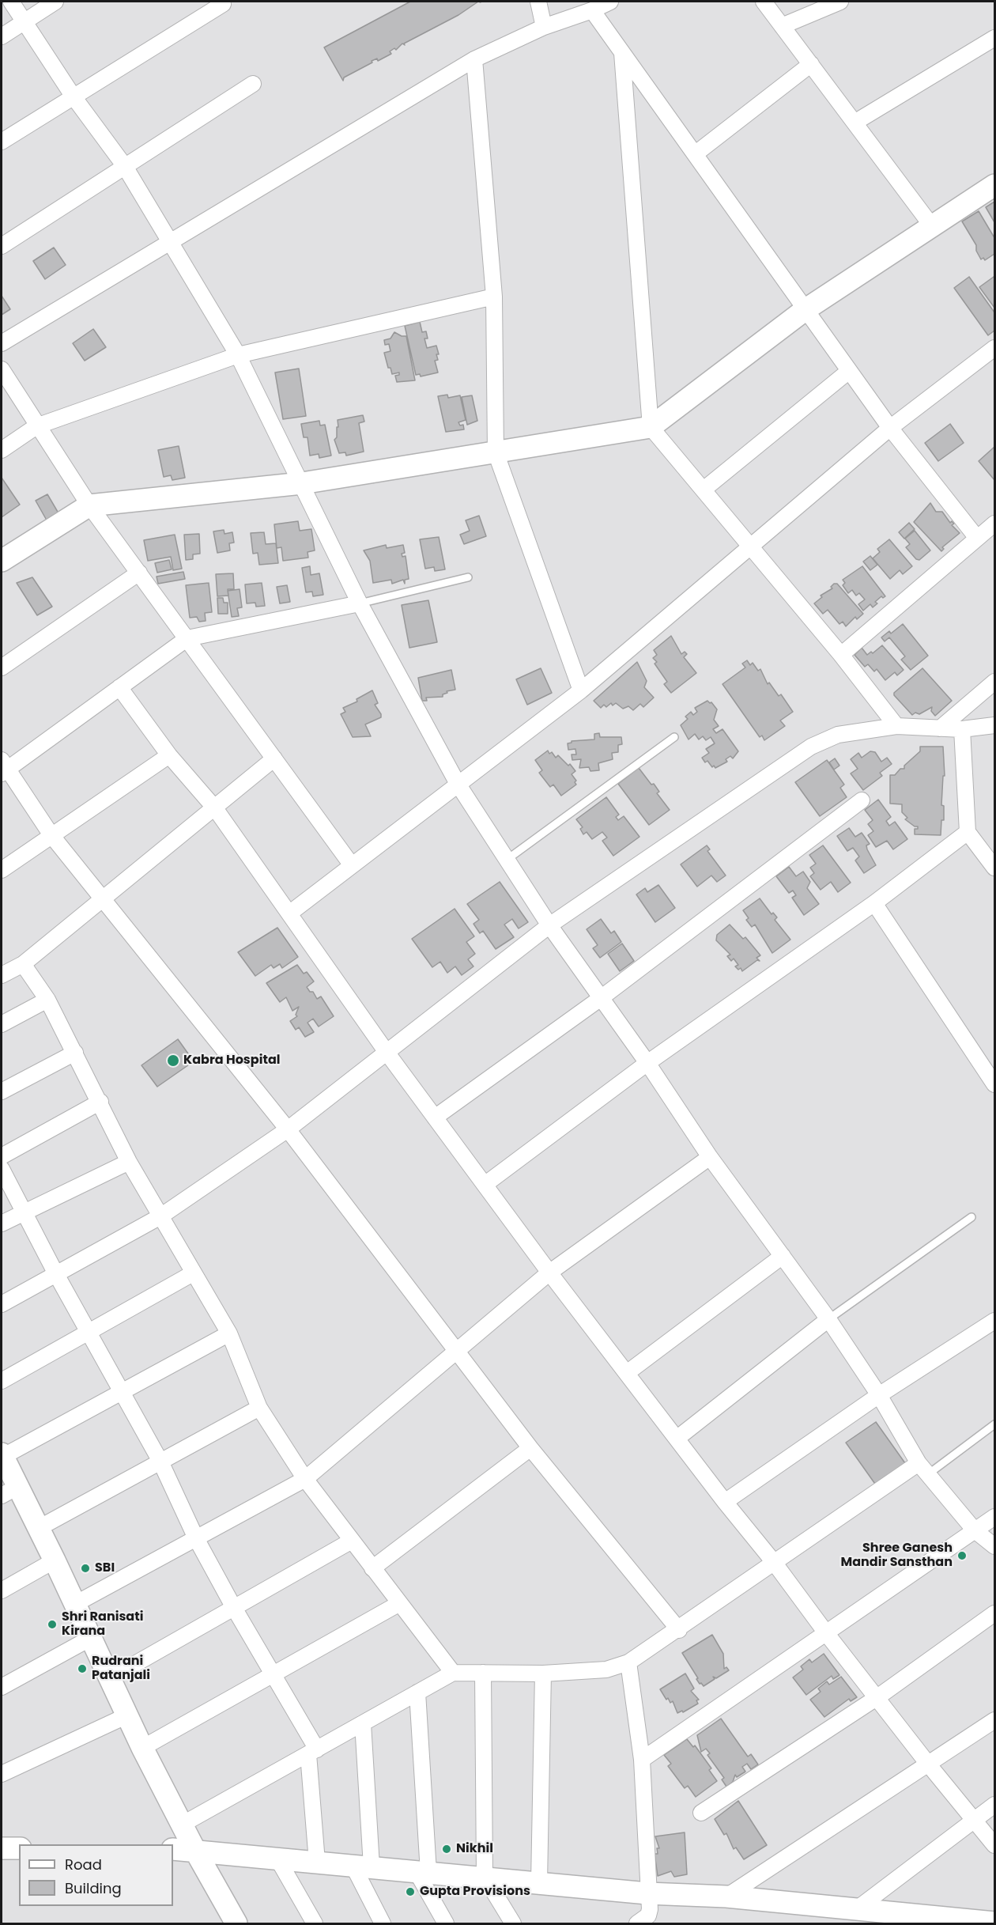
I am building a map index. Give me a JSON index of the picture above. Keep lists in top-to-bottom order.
{
  "places": [
    "Kabra Hospital",
    "Shree Ganesh Mandir Sansthan",
    "SBI",
    "Shri Ranisati Kirana",
    "Rudrani Patanjali",
    "Nikhil",
    "Gupta Provisions"
  ],
  "legend": ["Road", "Building"]
}
